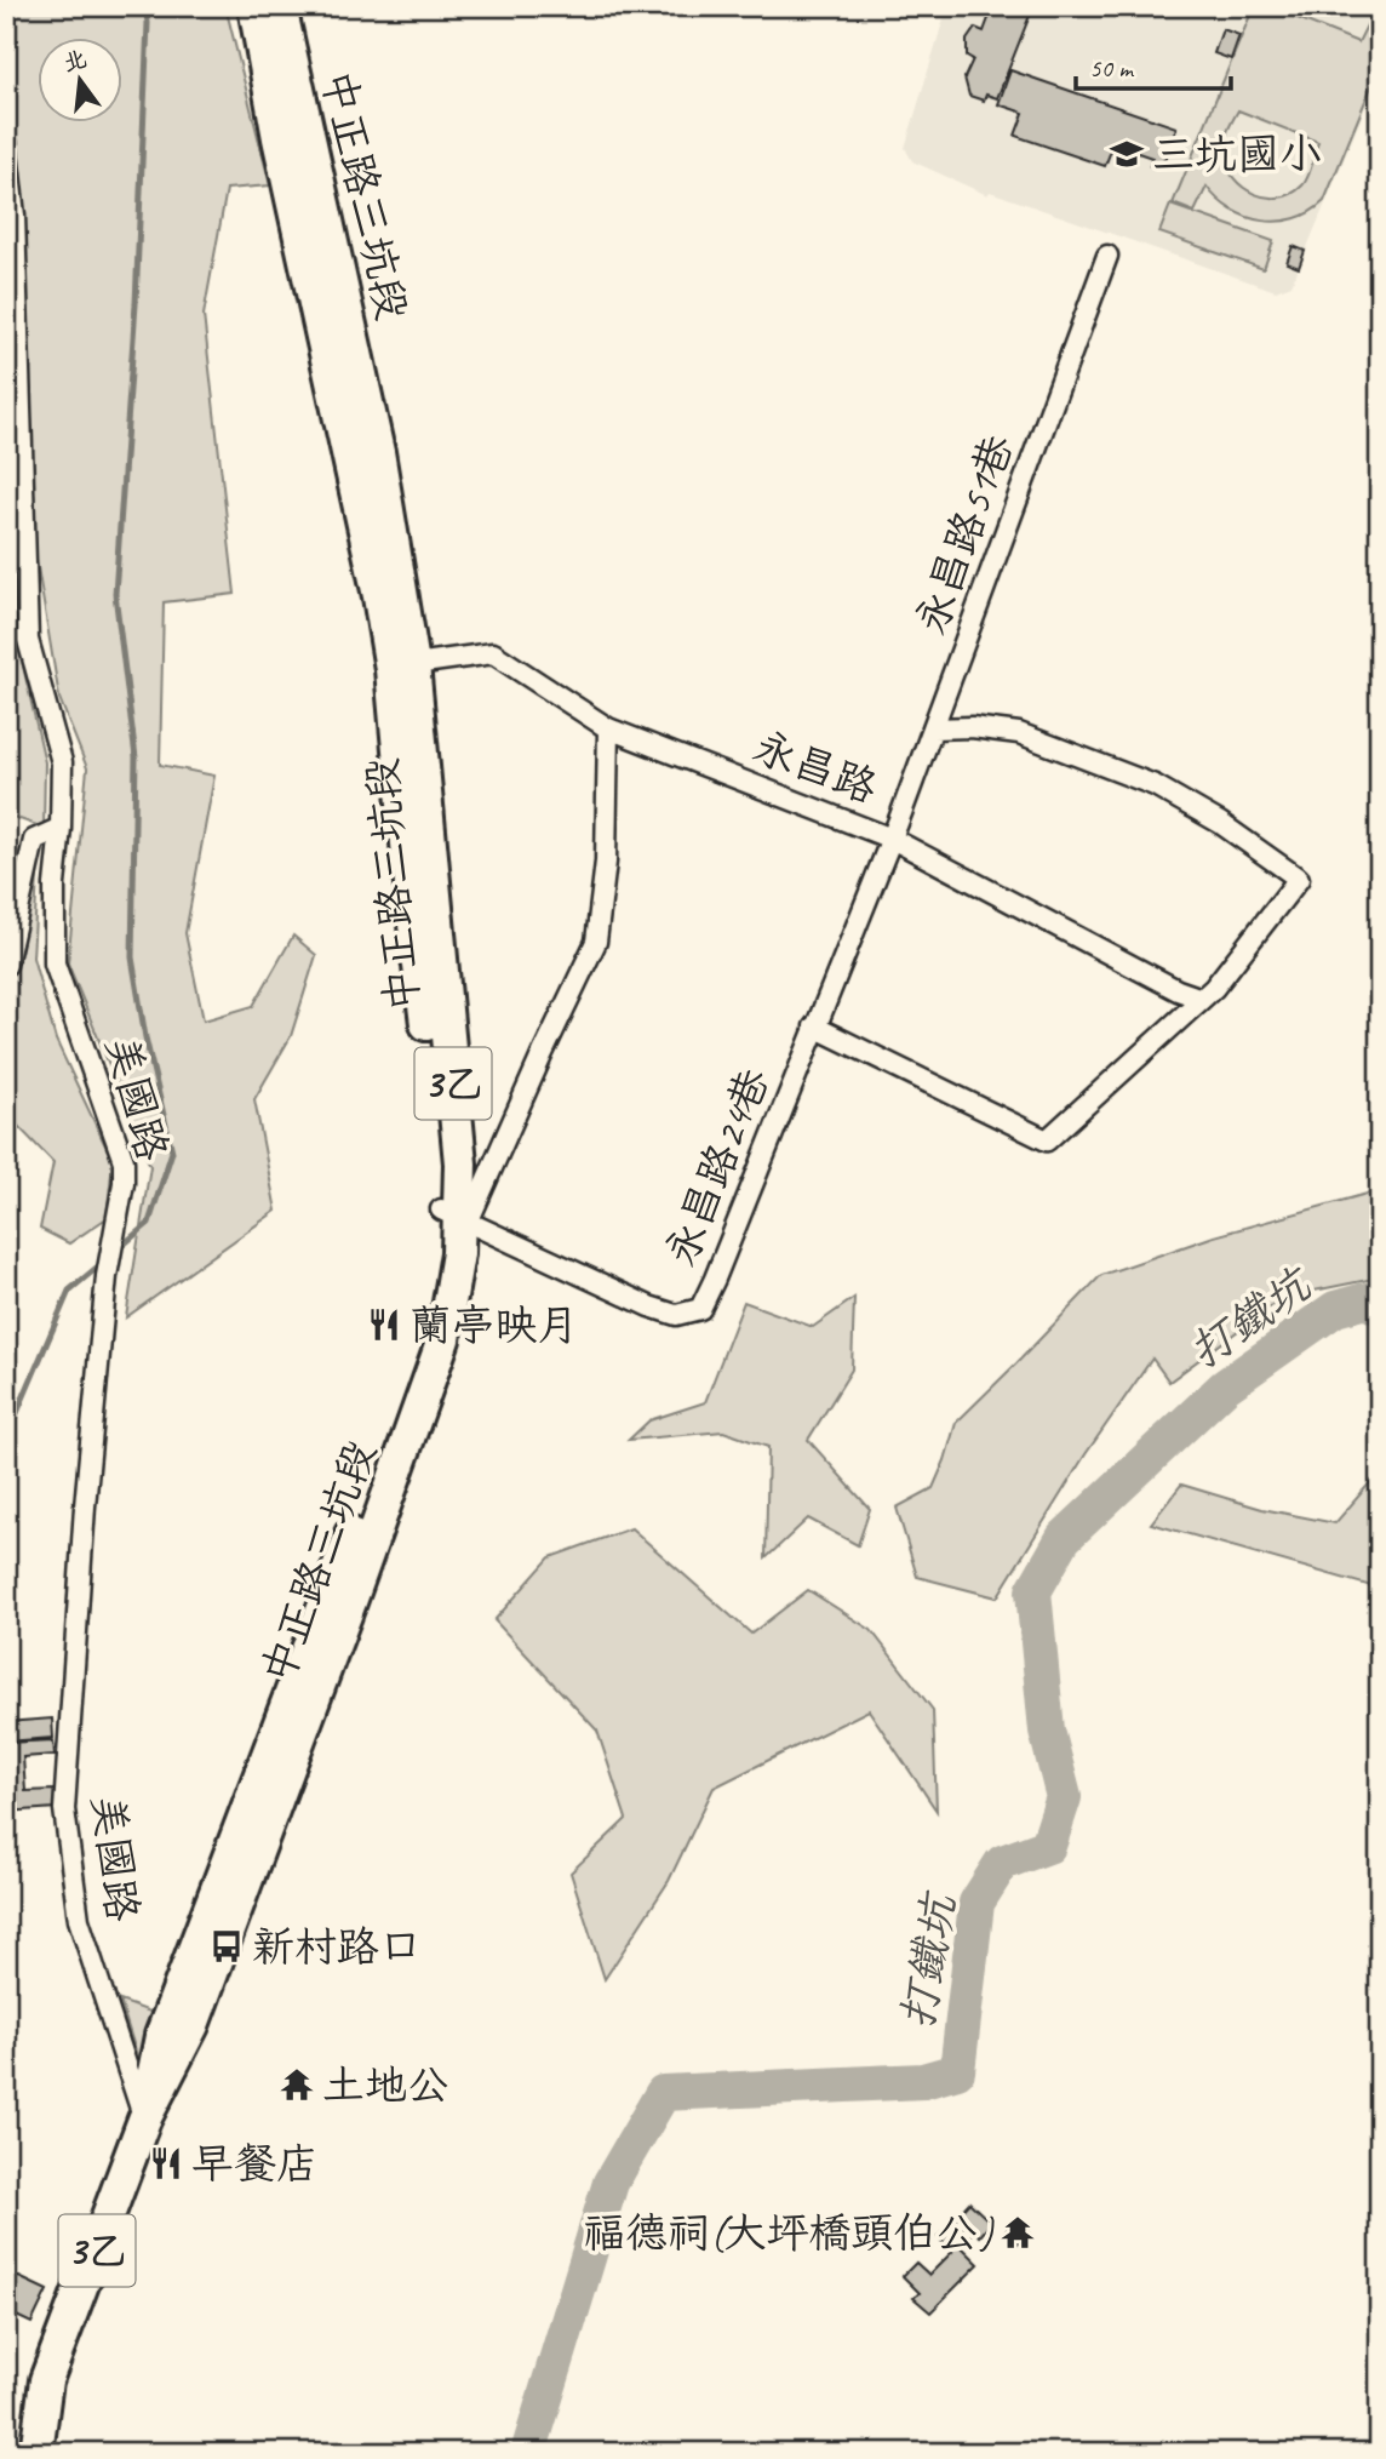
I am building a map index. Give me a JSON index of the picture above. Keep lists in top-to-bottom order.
{
  "streets": {
    "main road": ["中正路三坑段", "3乙"],
    "street": [
      "永昌路51巷",
      "永昌路",
      "美國路",
      "永昌路24巷"
    ]
  },
  "crossings": [
    ["中正路三坑段", "永昌路"],
    ["中正路三坑段", "美國路"],
    ["中正路三坑段", "永昌路24巷"],
    ["永昌路51巷", "永昌路"],
    ["永昌路51巷", "永昌路24巷"],
    ["永昌路", "永昌路24巷"]
  ],
  "water": ["打鐵坑"],
  "places": {
    "school or university": ["三坑國小"],
    "restaurant": ["蘭亭映月", "早餐店"],
    "bus stop": ["新村路口"],
    "temple": ["土地公", "福德祠(大坪橋頭伯公)"]
  },
  "scale_bar": "50 m",
  "north": "top"
}
